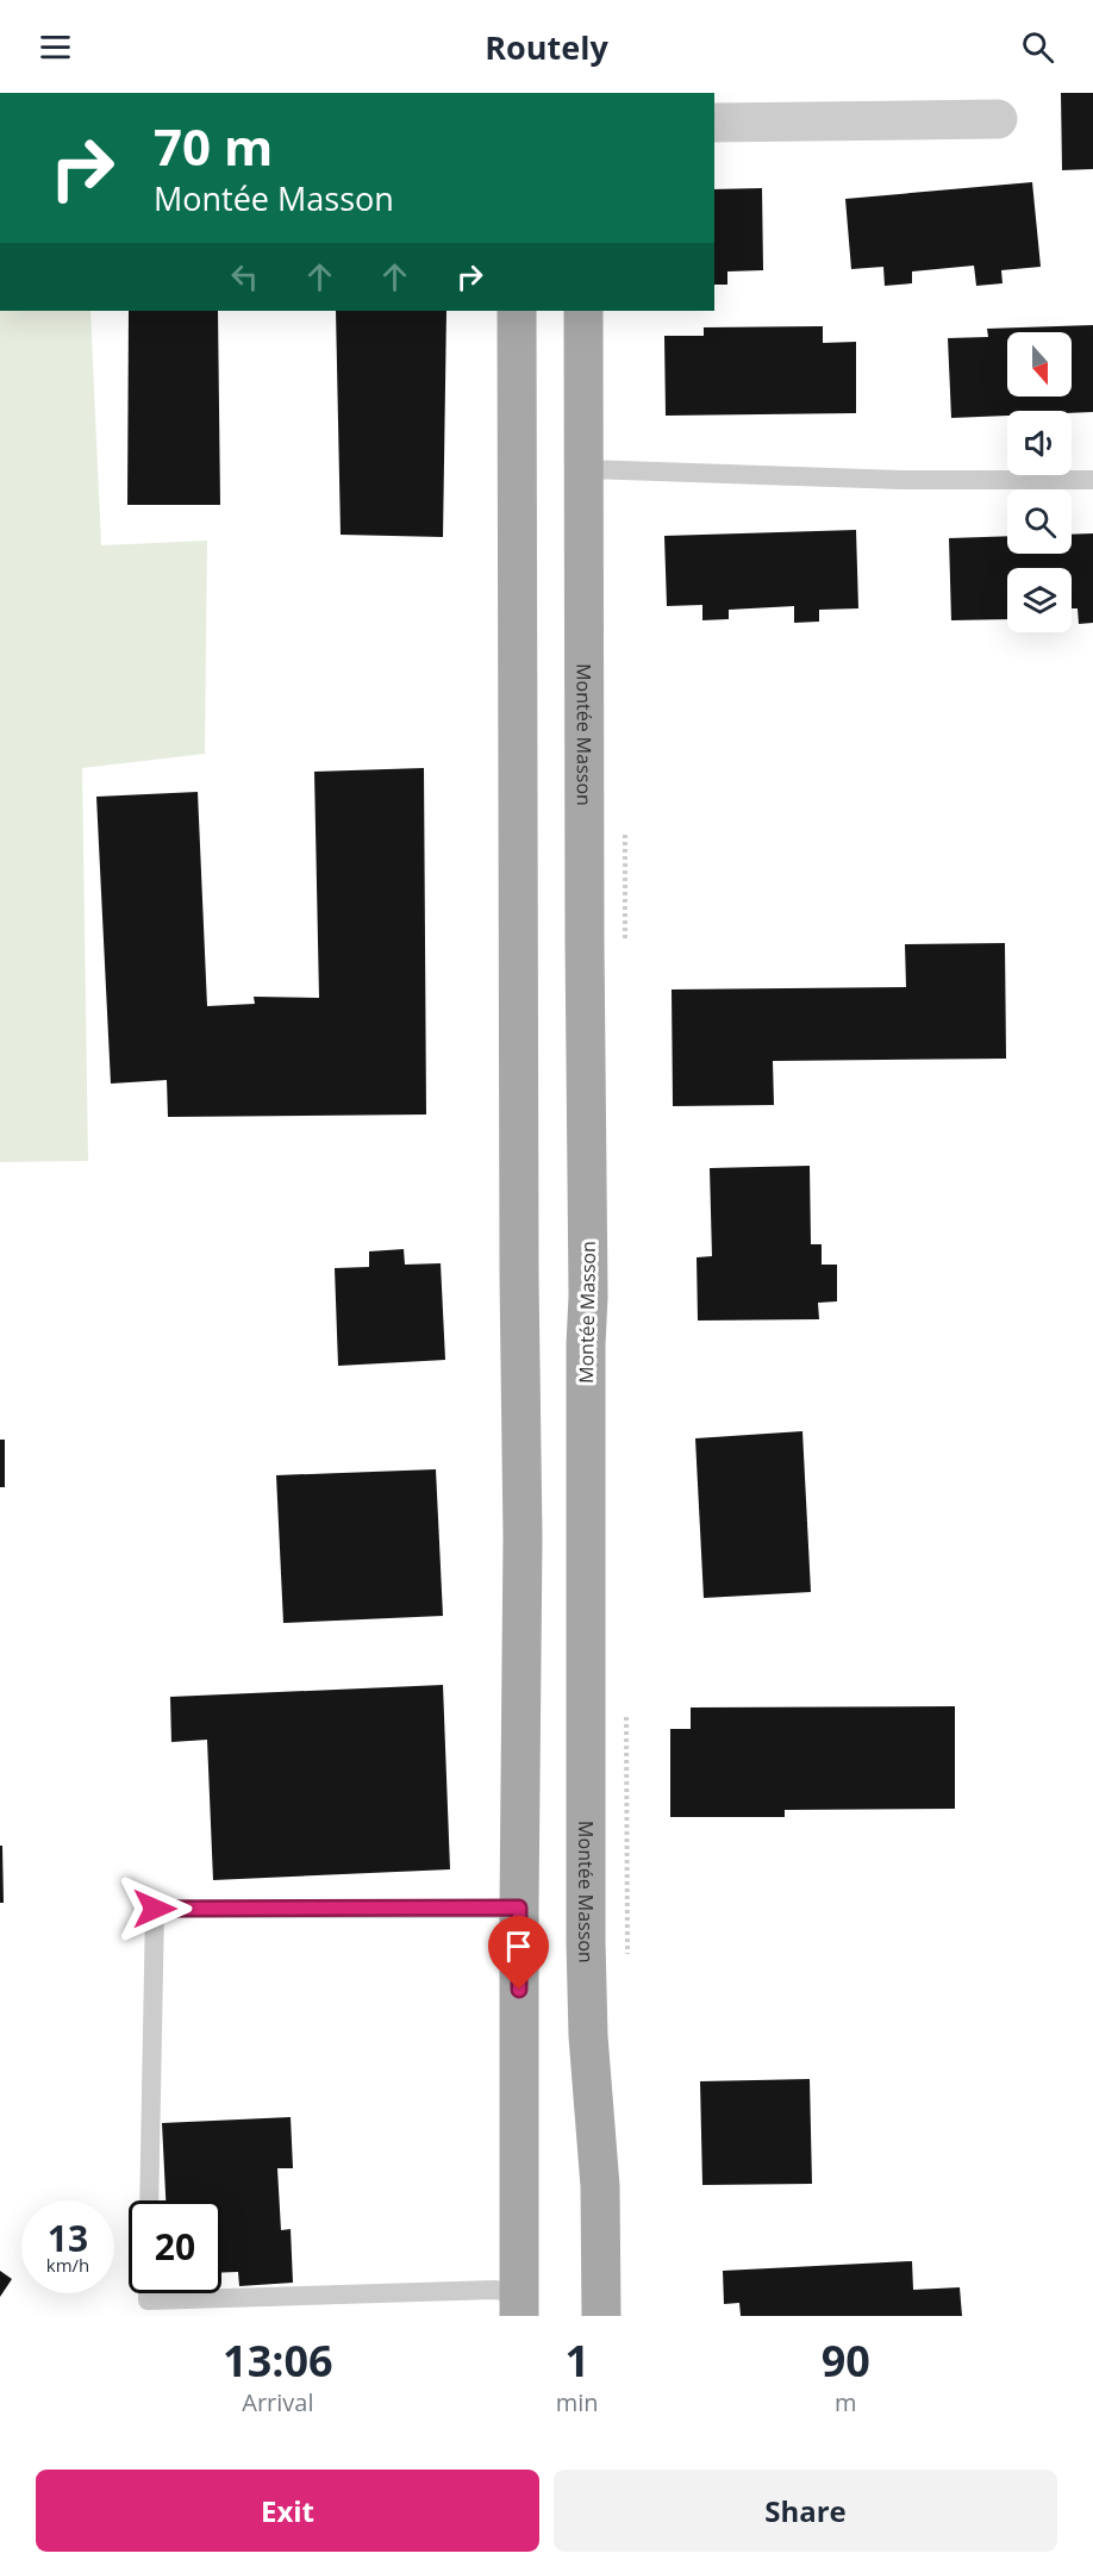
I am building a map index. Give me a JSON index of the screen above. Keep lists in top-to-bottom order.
{
  "streets": {
    "main road": ["Montée Masson"]
  },
  "north": "bottom",
  "page": {
    "header": "Routely",
    "turn": ["70 m", "Montée Masson"],
    "speed": "13 km/h",
    "limit": "20",
    "eta": [
      "13:06",
      "Arrival",
      "1",
      "min",
      "90",
      "m"
    ],
    "buttons": ["Exit", "Share"]
  }
}
